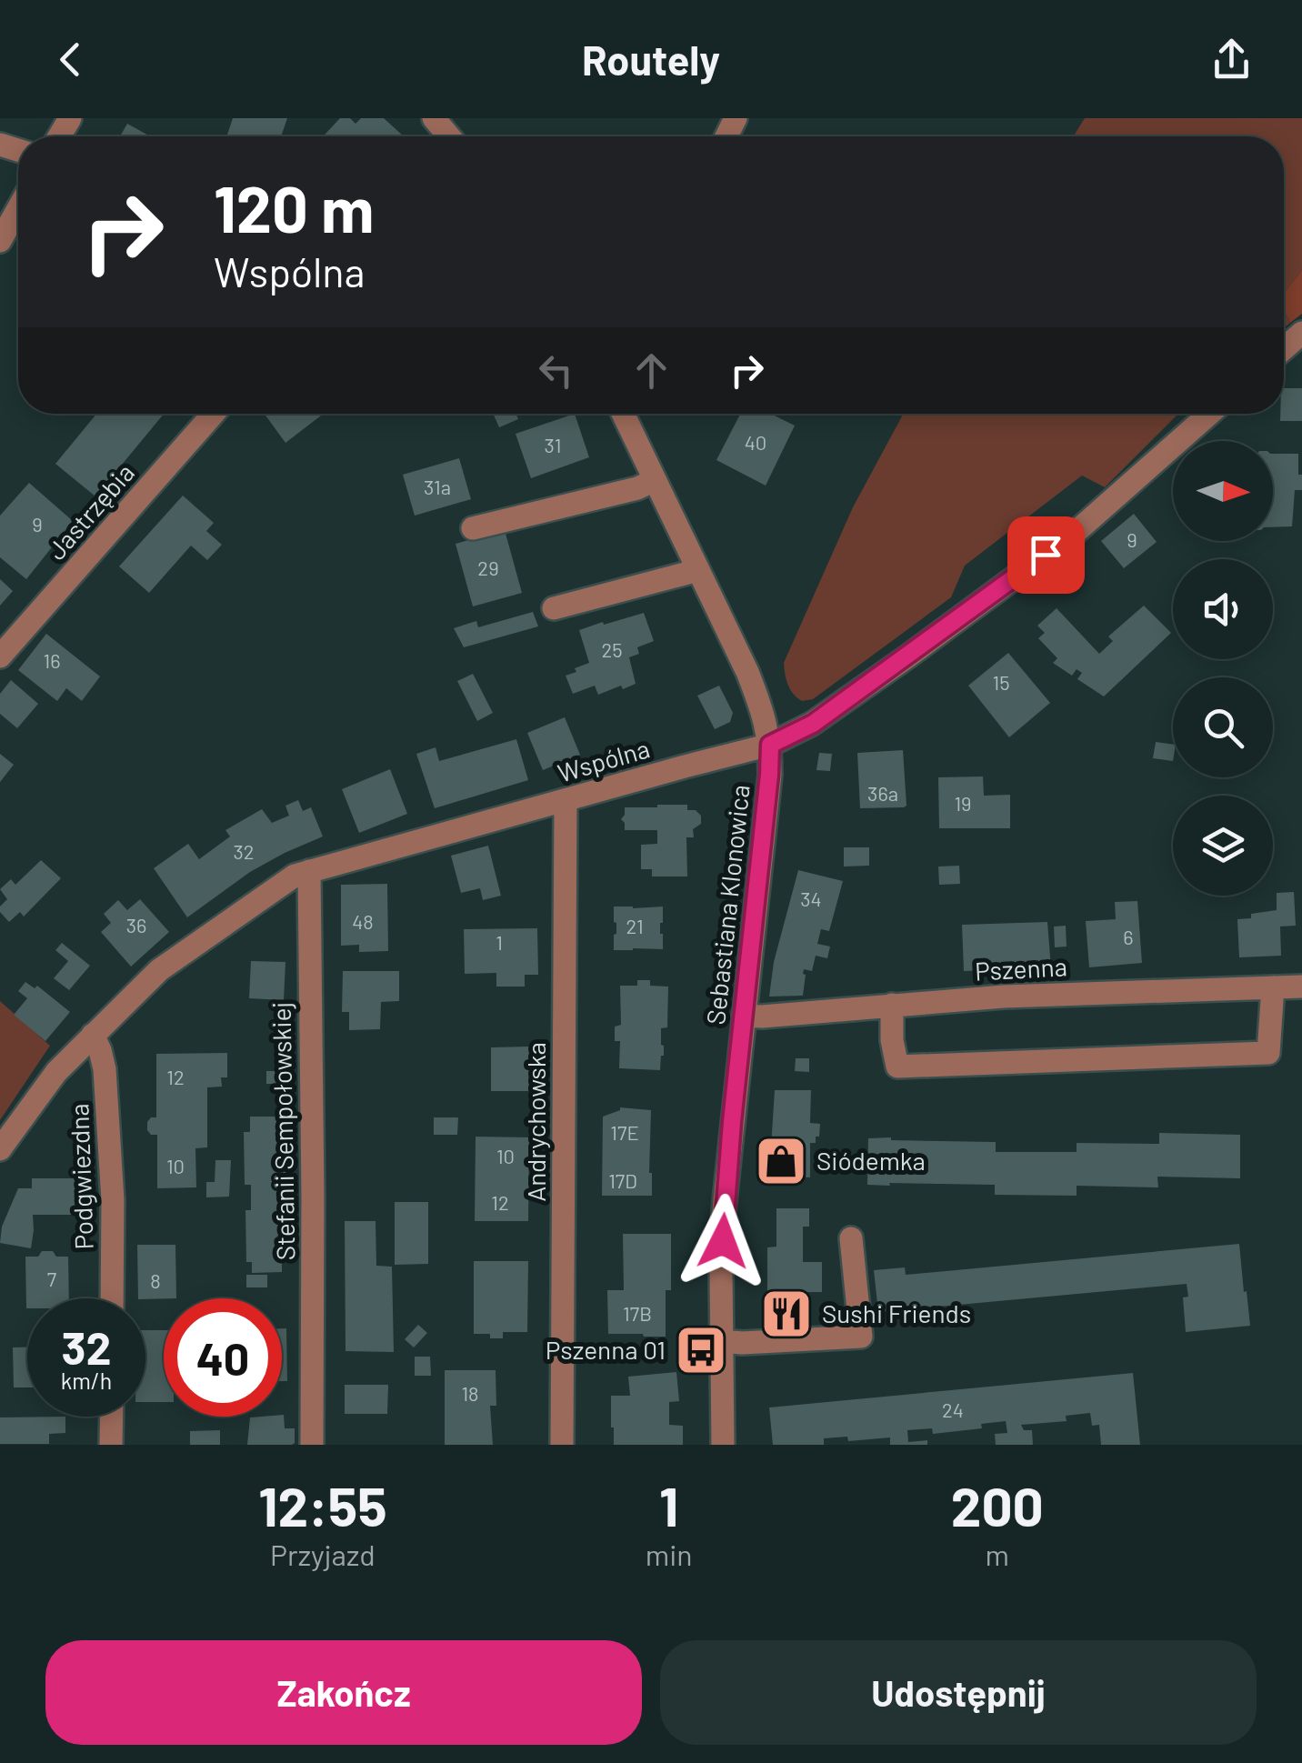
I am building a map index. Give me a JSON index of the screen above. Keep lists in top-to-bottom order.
{
  "streets": {
    "street": [
      "Jastrzębia",
      "Wspólna",
      "Sebastiana Klonowica",
      "Pszenna",
      "Andrychowska",
      "Stefanii Sempołowskiej",
      "Podgwiezdna"
    ]
  },
  "crossings": [
    ["Wspólna", "Sebastiana Klonowica"],
    ["Wspólna", "Andrychowska"],
    ["Wspólna", "Stefanii Sempołowskiej"],
    ["Wspólna", "Podgwiezdna"],
    ["Sebastiana Klonowica", "Pszenna"]
  ],
  "places": {
    "shop": ["Siódemka"],
    "restaurant": ["Sushi Friends"],
    "bus stop": ["Pszenna 01"]
  },
  "house_numbers": [
    "40",
    "31",
    "31a",
    "9",
    "9",
    "29",
    "25",
    "16",
    "15",
    "36a",
    "19",
    "32",
    "34",
    "48",
    "36",
    "21",
    "6",
    "1",
    "12",
    "17E",
    "10",
    "10",
    "17D",
    "12",
    "7",
    "8",
    "17B",
    "18",
    "24"
  ],
  "north": "right",
  "page": {
    "header": "Routely",
    "turn": ["120 m", "Wspólna"],
    "speed": "32 km/h",
    "limit": "40",
    "eta": [
      "12:55",
      "Przyjazd",
      "1",
      "min",
      "200",
      "m"
    ],
    "buttons": ["Zakończ", "Udostępnij"]
  }
}
